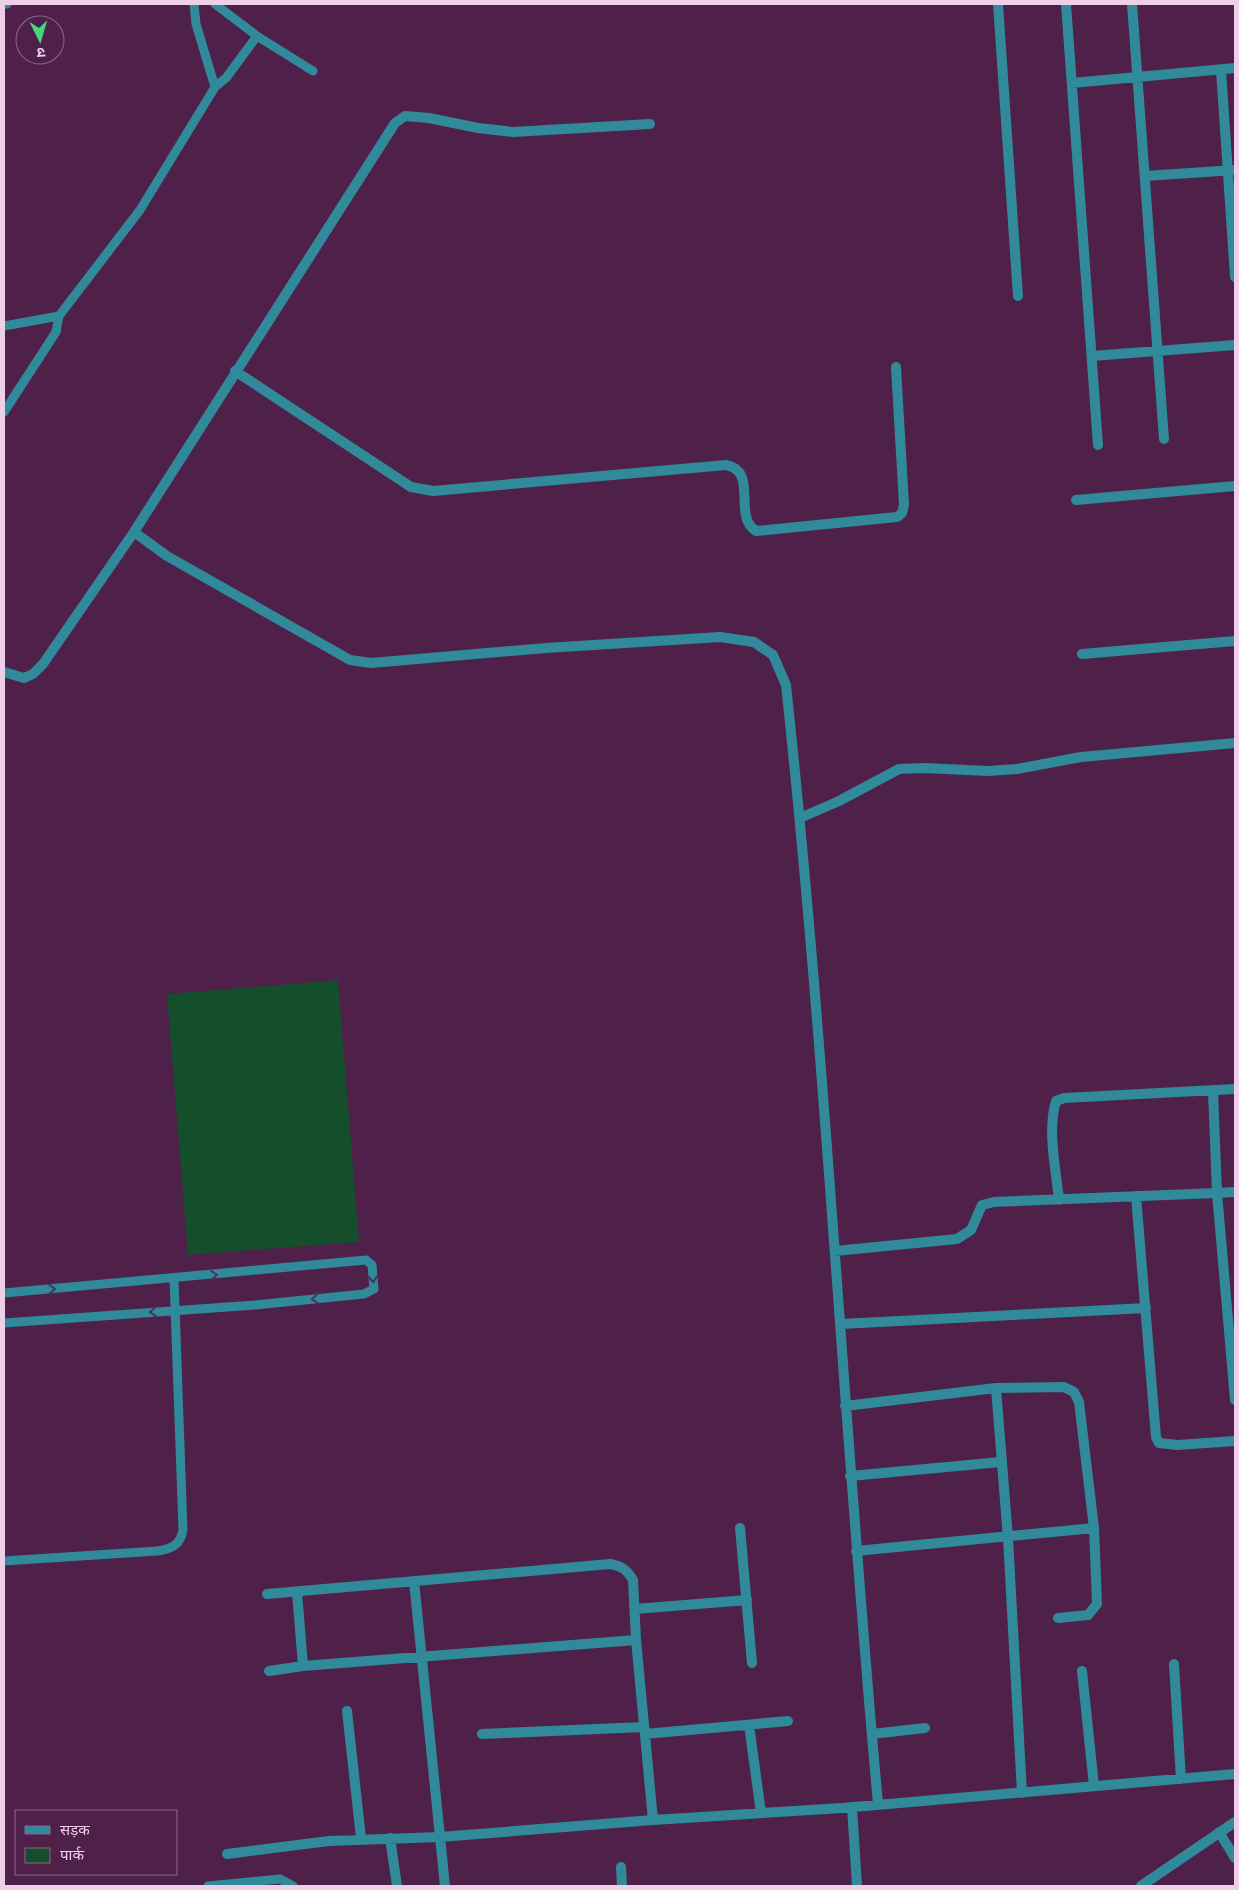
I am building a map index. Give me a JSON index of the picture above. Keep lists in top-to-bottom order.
{
  "legend": ["सड़क", "पार्क"],
  "north": "bottom"
}
